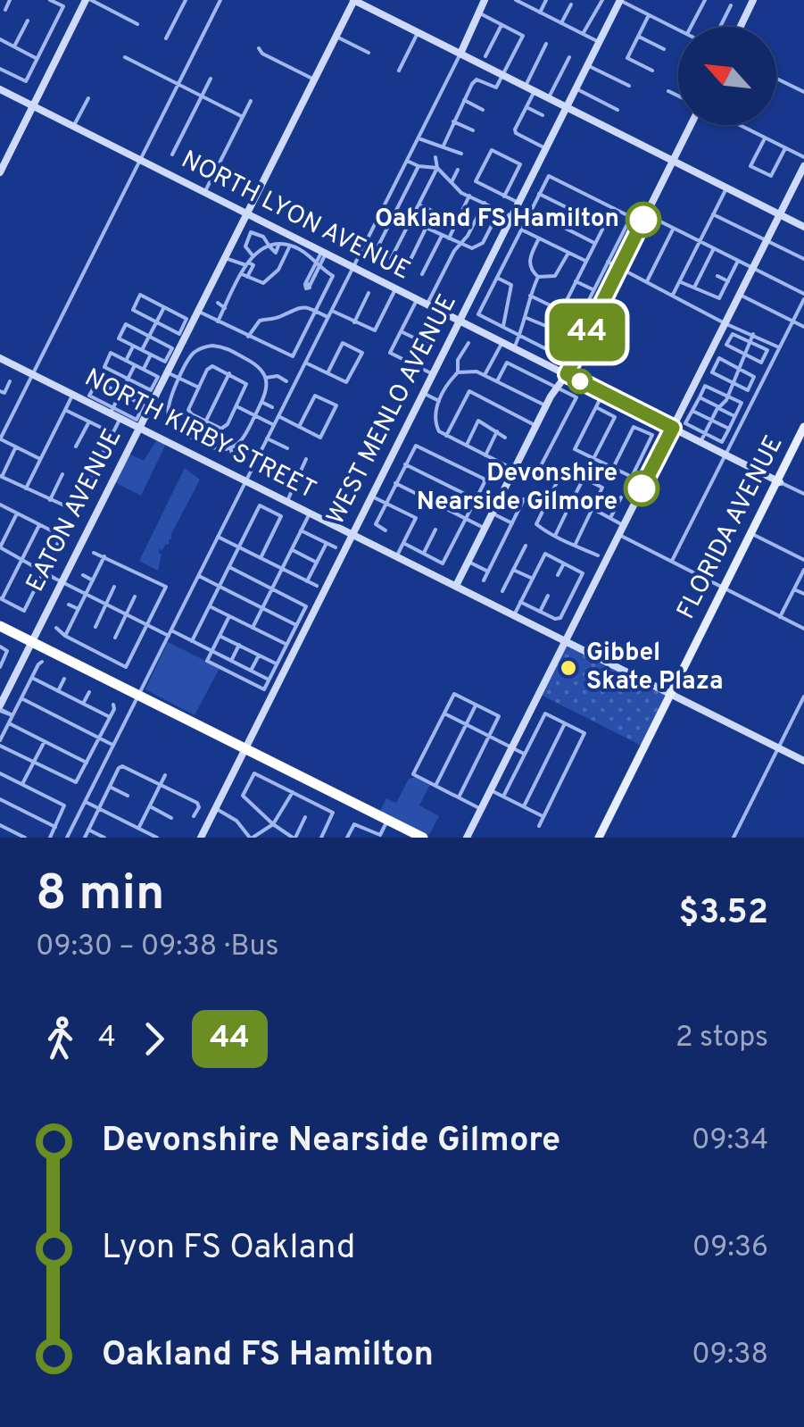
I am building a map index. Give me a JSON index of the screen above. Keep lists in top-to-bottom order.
{
  "streets": {
    "main road": ["FLORIDA AVENUE"],
    "street": [
      "NORTH LYON AVENUE",
      "WEST MENLO AVENUE",
      "NORTH KIRBY STREET",
      "EATON AVENUE"
    ]
  },
  "crossings": [
    ["NORTH LYON AVENUE", "WEST MENLO AVENUE"],
    ["NORTH LYON AVENUE", "EATON AVENUE"],
    ["NORTH LYON AVENUE", "FLORIDA AVENUE"],
    ["WEST MENLO AVENUE", "NORTH KIRBY STREET"],
    ["NORTH KIRBY STREET", "EATON AVENUE"],
    ["NORTH KIRBY STREET", "FLORIDA AVENUE"]
  ],
  "places": ["Oakland FS Hamilton", "Devonshire Nearside Gilmore", "Gibbel Skate Plaza"],
  "lines": ["bus line 44"],
  "north": "top left",
  "page": {
    "on_map": "44",
    "heading": ["8 min", "09:30 – 09:38 · Bus", "$3.52"],
    "legs": ["4", "44", "2 stops"],
    "list": [
      {
        "name": "Devonshire Nearside Gilmore",
        "value": "09:34"
      },
      {
        "name": "Lyon FS Oakland",
        "value": "09:36"
      },
      {
        "name": "Oakland FS Hamilton",
        "value": "09:38"
      }
    ]
  }
}
